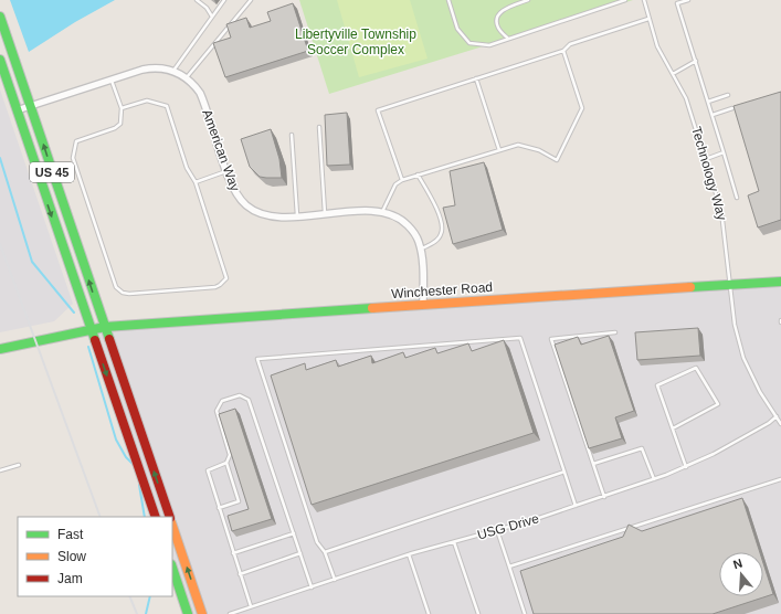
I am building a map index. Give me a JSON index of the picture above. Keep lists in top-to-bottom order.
{
  "streets": {
    "main road": ["US 45", "Winchester Road"],
    "street": ["American Way"],
    "lane": ["Technology Way", "USG Drive"]
  },
  "crossings": [
    ["American Way", "US 45"],
    ["American Way", "Winchester Road"],
    ["US 45", "Winchester Road"],
    ["Technology Way", "Winchester Road"],
    ["Technology Way", "USG Drive"]
  ],
  "parks": ["Libertyville Township Soccer Complex"],
  "legend": ["Fast", "Slow", "Jam"],
  "north": "top"
}
